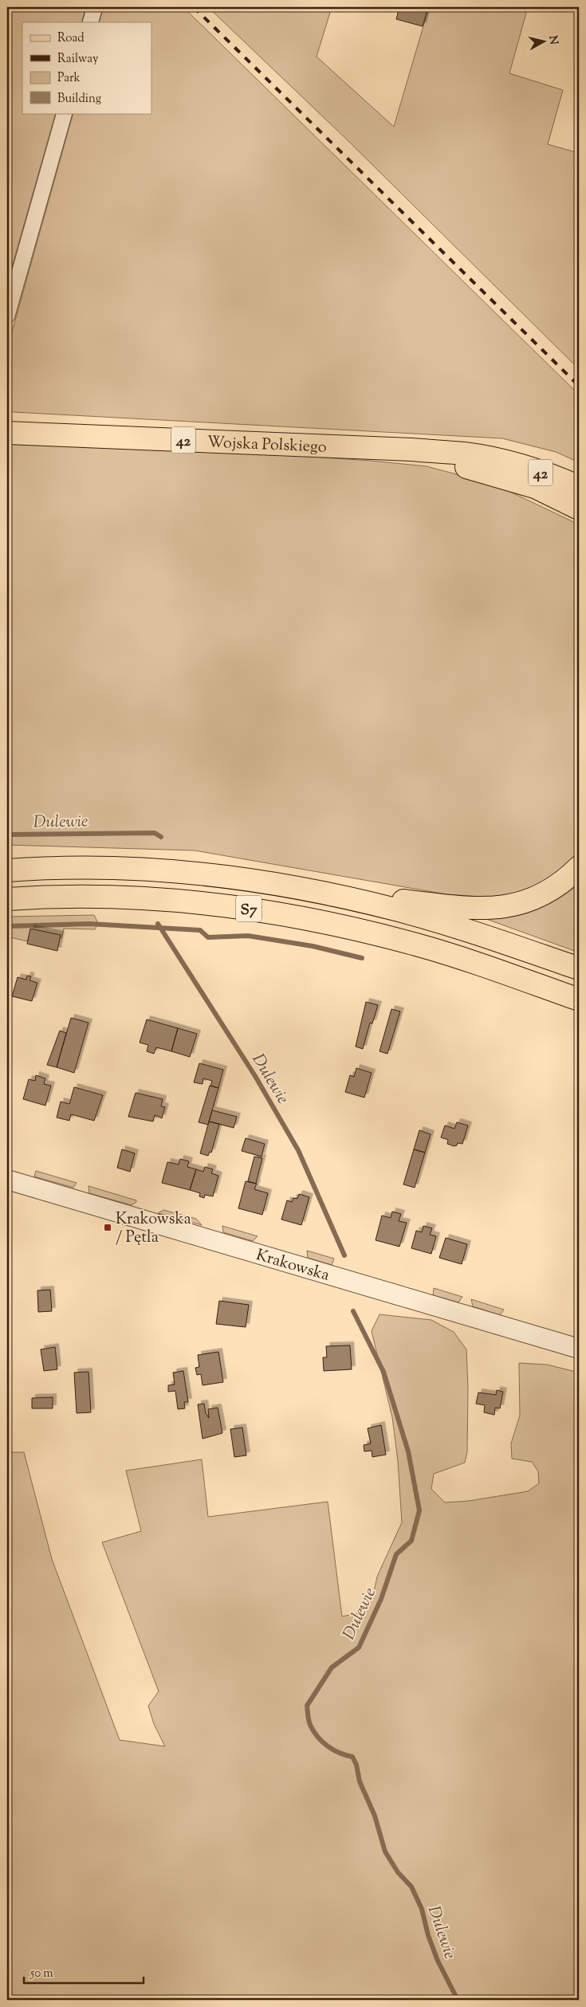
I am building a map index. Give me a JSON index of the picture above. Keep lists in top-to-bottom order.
{
  "streets": {
    "main road": ["42", "Wojska Polskiego", "S7"],
    "street": ["Krakowska"]
  },
  "water": ["Dulewie"],
  "places": {
    "transit": ["Krakowska / Pętla"]
  },
  "legend": [
    "Road",
    "Railway",
    "Park",
    "Building"
  ],
  "scale_bar": "50 m",
  "north": "right"
}
